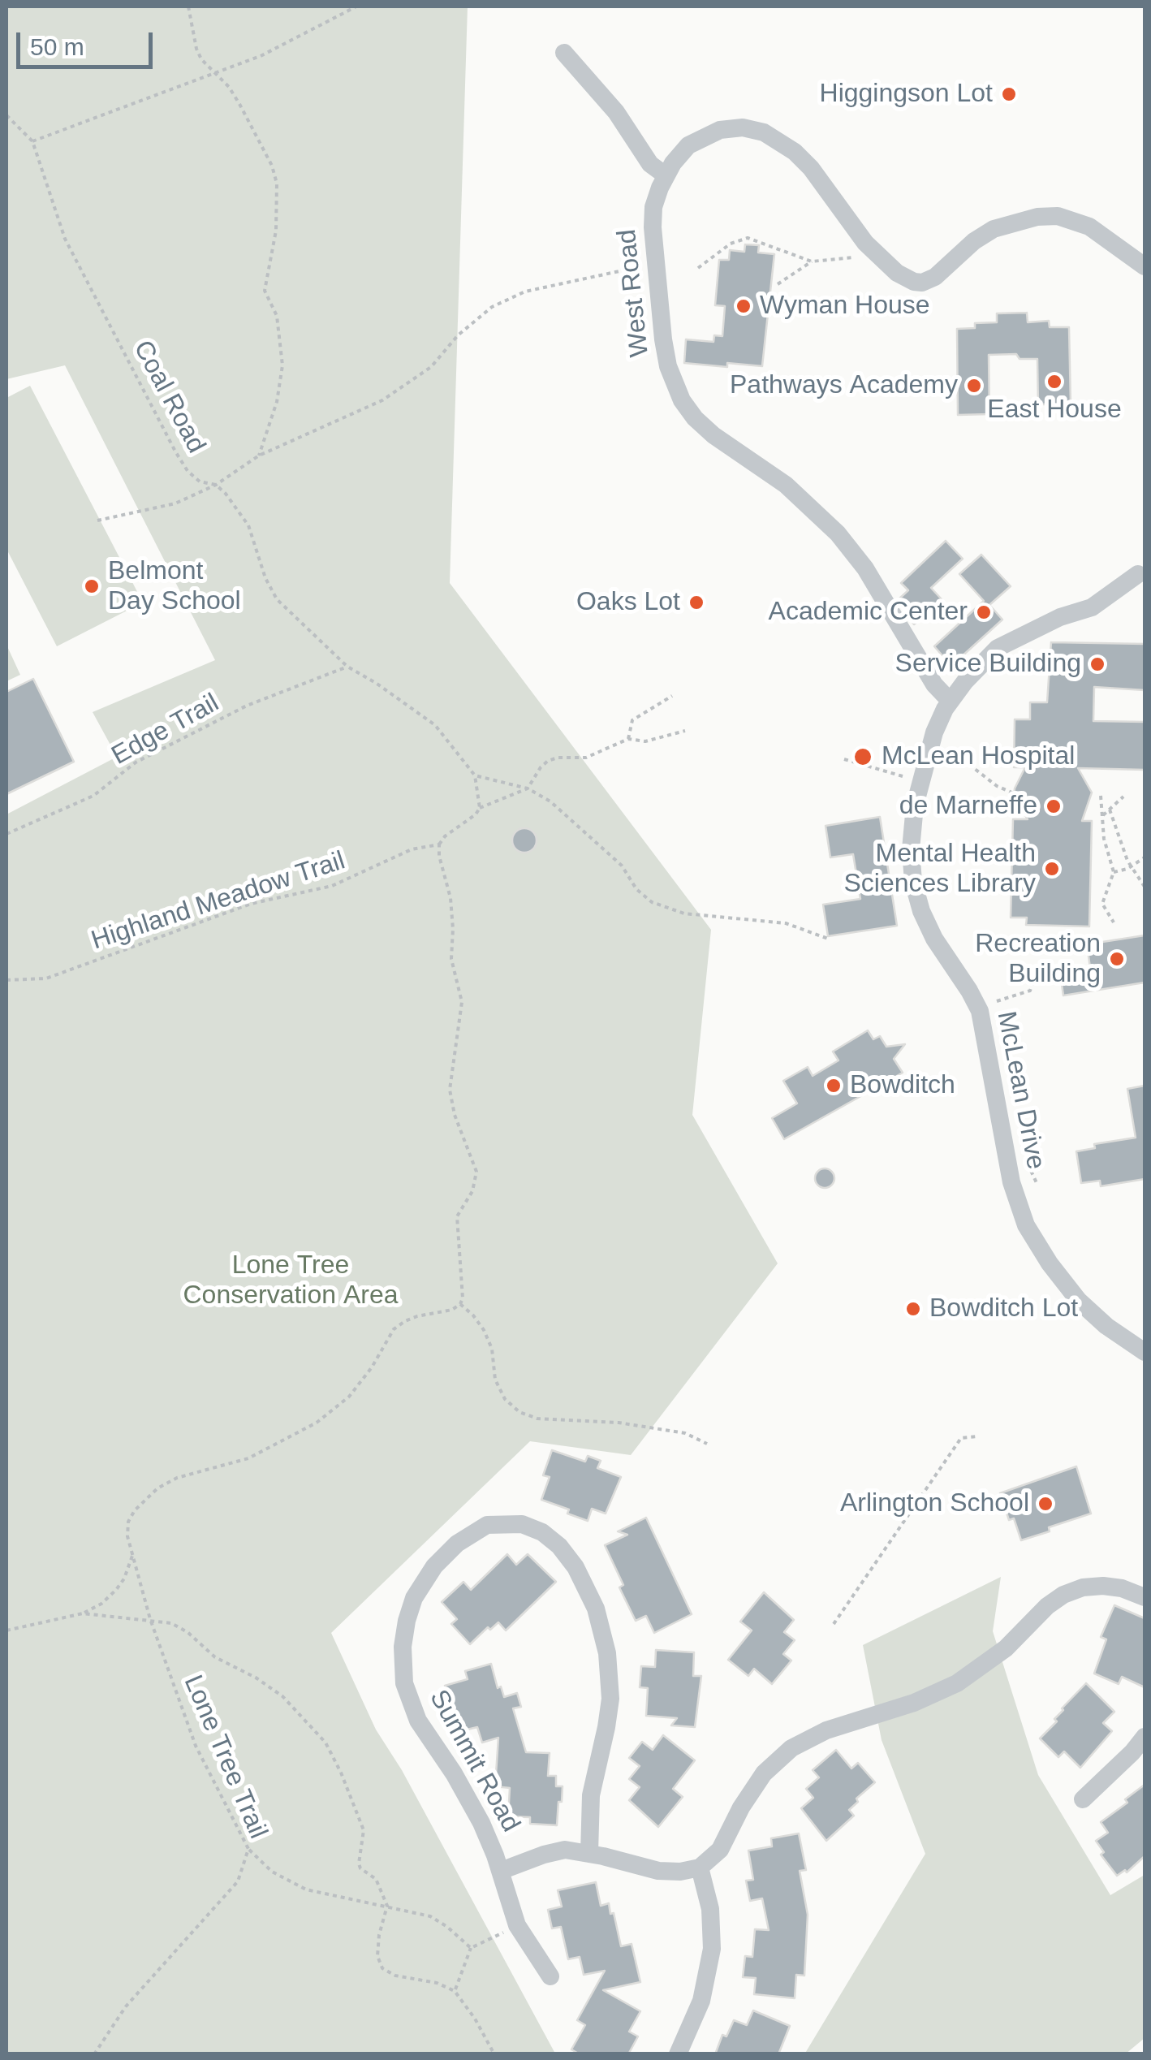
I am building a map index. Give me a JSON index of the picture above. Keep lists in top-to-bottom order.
{
  "streets": {
    "street": ["West Road", "McLean Drive", "Summit Road"],
    "path": [
      "Coal Road",
      "Edge Trail",
      "Highland Meadow Trail",
      "Lone Tree Trail"
    ]
  },
  "crossings": [
    ["West Road", "McLean Drive"],
    ["Coal Road", "Edge Trail"]
  ],
  "parks": ["Lone Tree Conservation Area"],
  "places": [
    "Higgingson Lot",
    "Wyman House",
    "East House",
    "Pathways Academy",
    "Belmont Day School",
    "Oaks Lot",
    "Academic Center",
    "Service Building",
    "McLean Hospital",
    "de Marneffe",
    "Mental Health Sciences Library",
    "Recreation Building",
    "Bowditch",
    "Bowditch Lot",
    "Arlington School"
  ],
  "scale_bar": "50 m"
}
